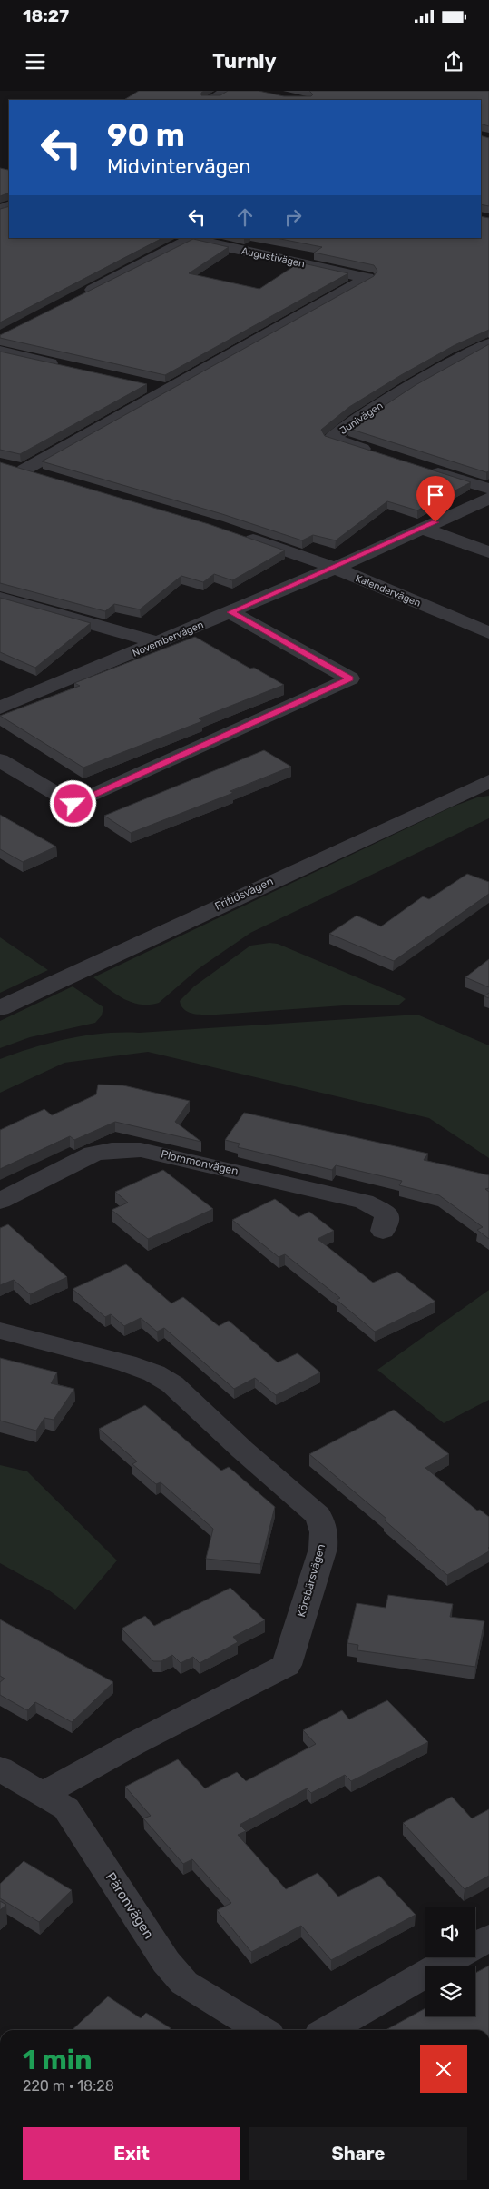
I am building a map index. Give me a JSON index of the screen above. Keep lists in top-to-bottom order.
{
  "streets": {
    "street": [
      "Augustivägen",
      "Junivägen",
      "Kalendervägen",
      "Novembervägen",
      "Fritidsvägen",
      "Plommonvägen",
      "Körsbärsvägen",
      "Päronvägen"
    ]
  },
  "crossings": [
    ["Kalendervägen", "Novembervägen"],
    ["Körsbärsvägen", "Päronvägen"]
  ],
  "page": {
    "status": "18:27",
    "header": "Turnly",
    "turn": ["90 m", "Midvintervägen"],
    "heading": ["1 min", "220 m · 18:28"],
    "buttons": ["Exit", "Share"]
  }
}
